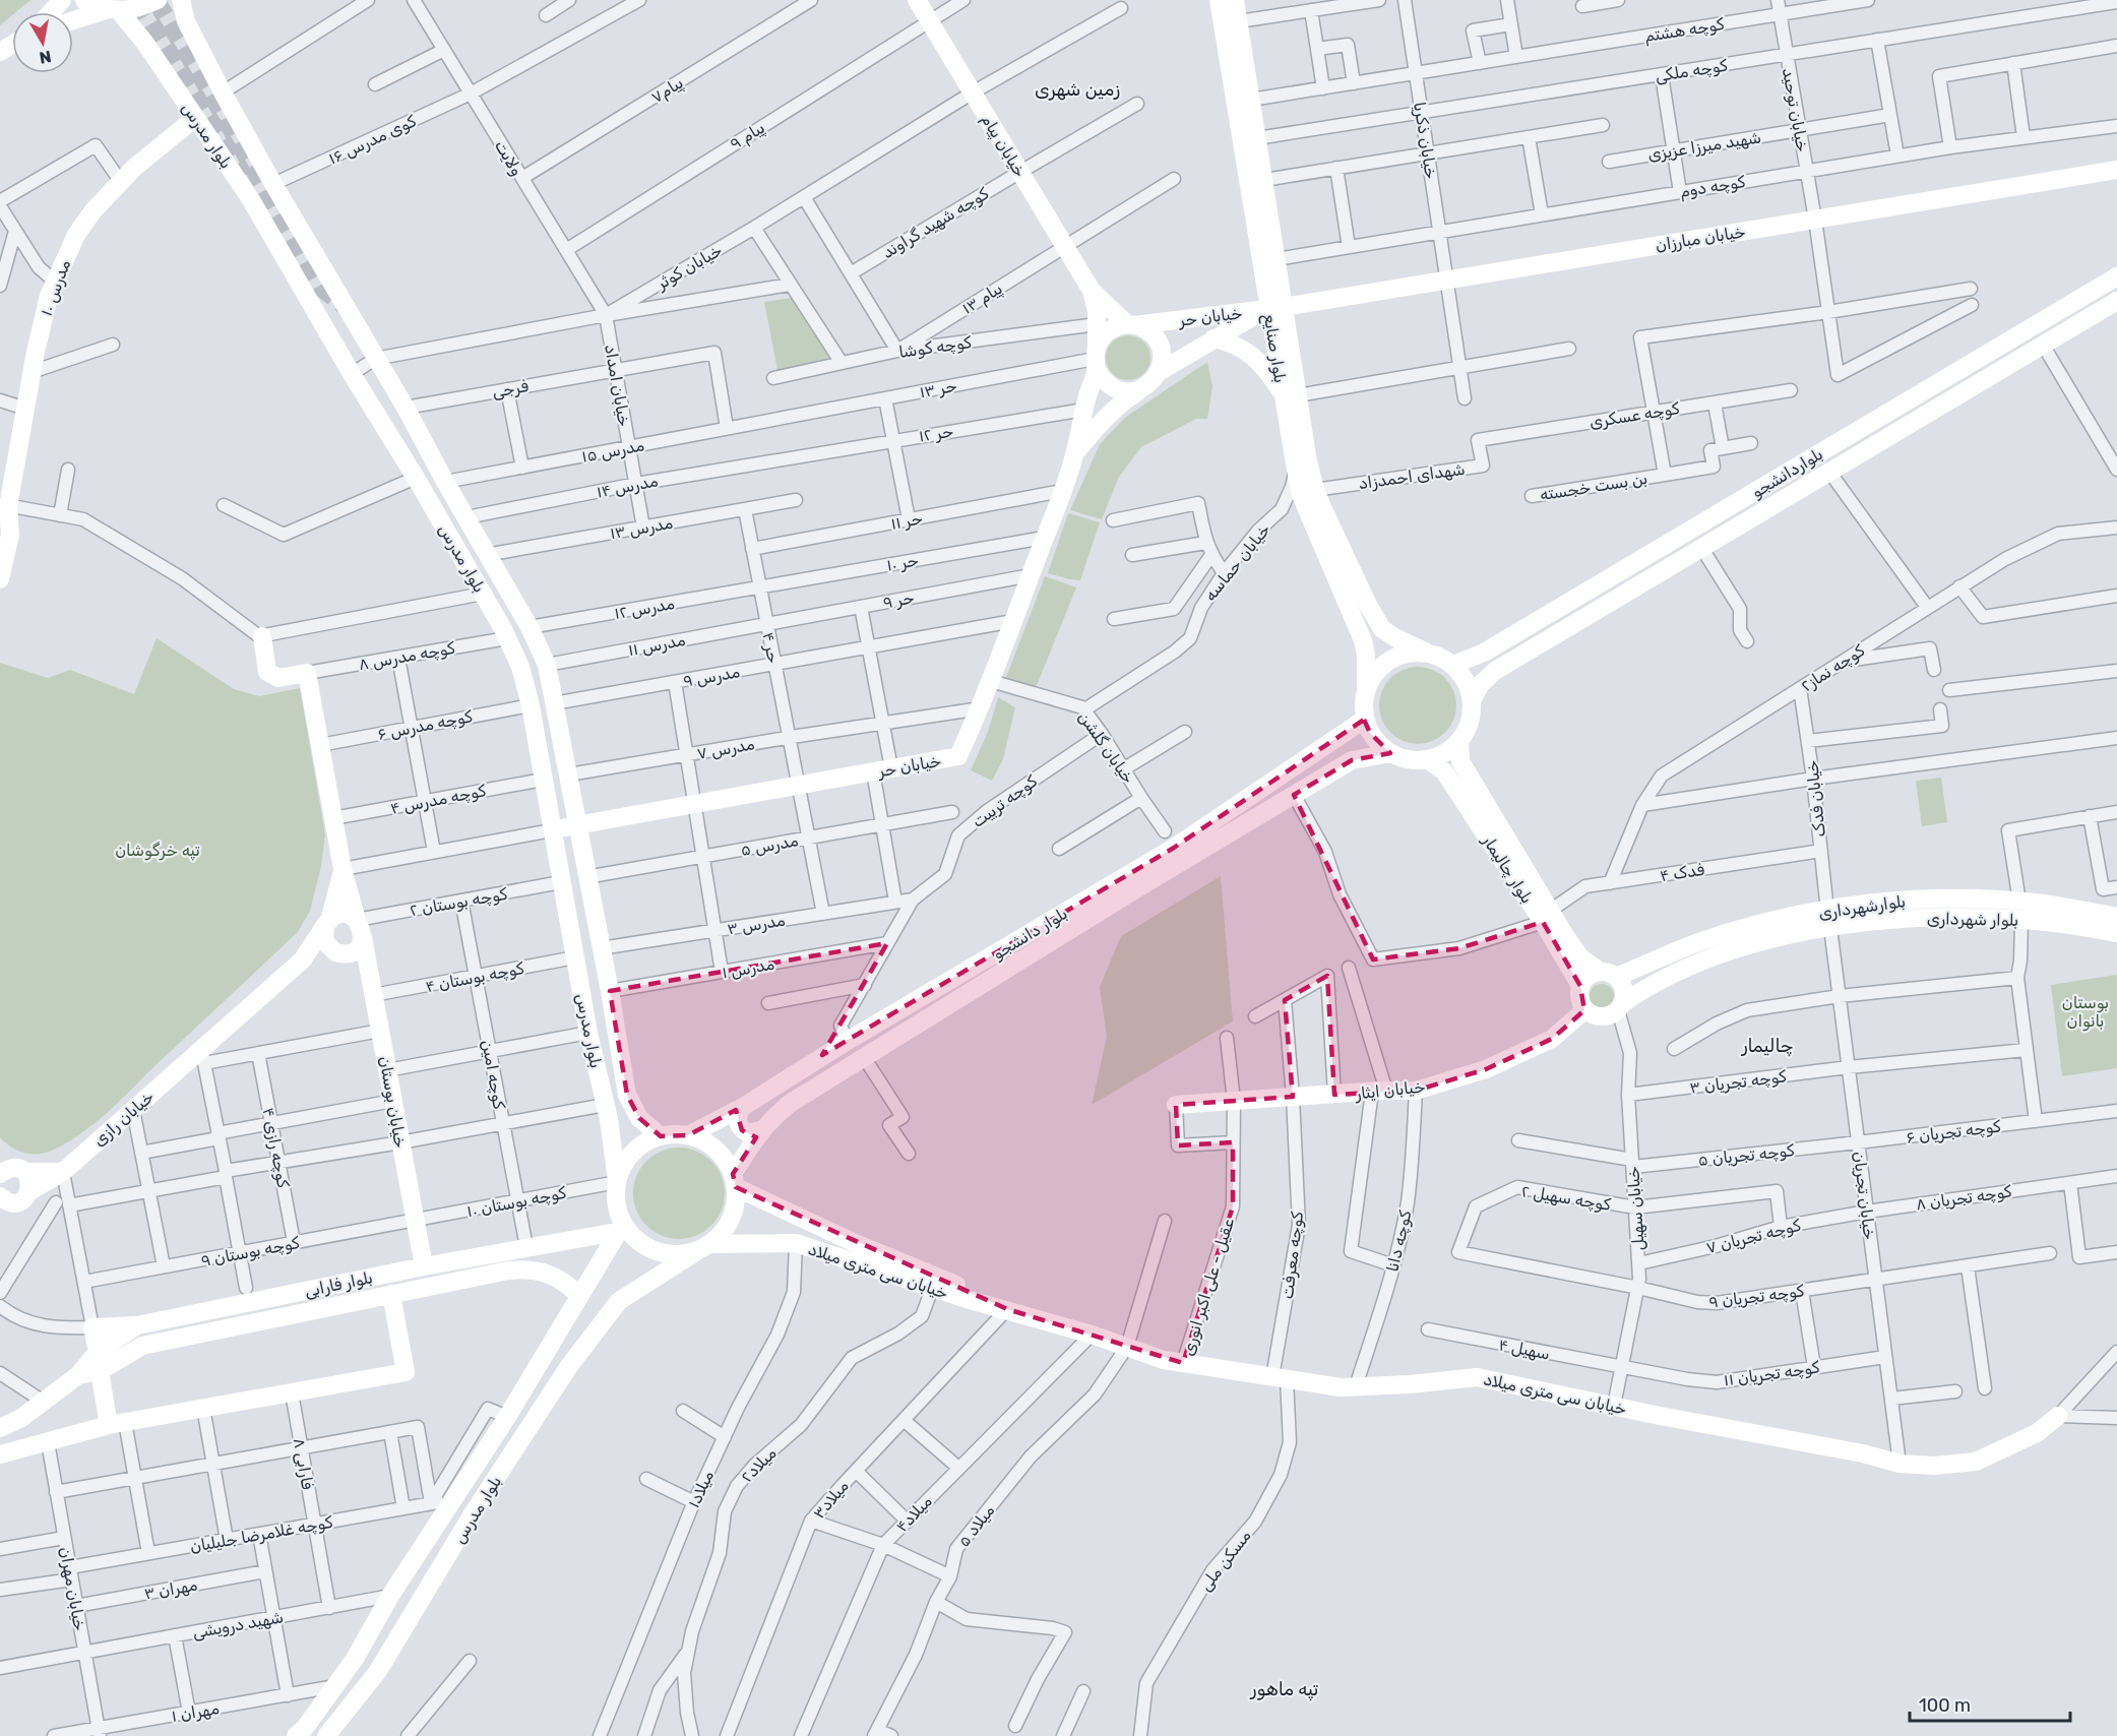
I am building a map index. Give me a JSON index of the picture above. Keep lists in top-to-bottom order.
{
  "streets": {
    "street": [
      "کوچه هشتم",
      "کوچه ملکی",
      "پیام۷",
      "خیابان توحید",
      "بلوار مدرس",
      "پیام ۹",
      "کوی مدرس ۱۶",
      "خیابان ذکریا",
      "خیابان پیام",
      "شهید میرزا عزیزی",
      "ولایت",
      "کوچه دوم",
      "کوچه شهید گراوند",
      "خیابان مبارزان",
      "خیابان کوثر",
      "مدرس ۱۰",
      "پیام ۱۳",
      "خیابان حر",
      "کوچه کوشا",
      "بلوار صنایع",
      "خیابان امداد",
      "فرجی",
      "۱۳ حر",
      "کوچه عسکری",
      "حر ۱۲",
      "مدرس ۱۵",
      "بلواردانشجو",
      "شهدای احمدزاد",
      "مدرس ۱۴",
      "بن بست خجسته",
      "حر ۱۱",
      "مدرس ۱۳",
      "حر ۱۰",
      "خیابان حماسه",
      "حر ۹",
      "مدرس ۱۲",
      "مدرس ۱۱",
      "حر ۴",
      "کوچه مدرس ۸",
      "کوچه نماز۲",
      "مدرس ۹",
      "کوچه مدرس ۶",
      "خیابان گلشن",
      "مدرس ۷",
      "کوچه مدرس ۴",
      "خیابان فدک",
      "کوچه تربیت",
      "مدرس ۵",
      "بلوار چالیمار",
      "فدک ۴",
      "کوچه بوستان ۲",
      "بلوارشهرداری",
      "بلوار شهرداری",
      "مدرس ۳",
      "بلوار دانشجو",
      "مدرس ۱",
      "کوچه بوستان ۴",
      "کوچه امین",
      "کوچه تجریان ۳",
      "خیابان ایثار",
      "خیابان بوستان",
      "خیابان رازی",
      "کوچه تجریان ۶",
      "کوچه رازی ۴",
      "کوچه تجریان ۵",
      "خیابان تجریان",
      "کوچه سهیل ۲",
      "کوچه تجریان ۸",
      "کوچه بوستان ۱۰",
      "خیابان سهیل",
      "کوچه تجریان ۷",
      "کوچه دانا",
      "کوچه بوستان ۹",
      "کوچه معرفت",
      "خیابان سی متری میلاد",
      "بلوار فارابی",
      "عقیل - علی اکبر انوری",
      "کوچه تجریان ۹",
      "سهیل ۴",
      "کوچه تجریان ۱۱",
      "فارابی ۸",
      "میلاد۲",
      "میلاد۱",
      "میلاد۳",
      "میلاد۴",
      "میلاد ۵",
      "کوچه غلامرضا جلیلیان",
      "مسکن ملی",
      "خیابان مهران",
      "مهران ۳",
      "شهید درویشی",
      "مهران ۱"
    ]
  },
  "crossings": [
    ["کوچه هشتم", "خیابان توحید"],
    ["کوچه هشتم", "خیابان ذکریا"],
    ["کوچه هشتم", "بلوار صنایع"],
    ["کوچه ملکی", "خیابان توحید"],
    ["کوچه ملکی", "خیابان ذکریا"],
    ["کوچه ملکی", "بلوار صنایع"],
    ["پیام۷", "ولایت"],
    ["خیابان توحید", "شهید میرزا عزیزی"],
    ["خیابان توحید", "کوچه دوم"],
    ["خیابان توحید", "خیابان مبارزان"],
    ["بلوار مدرس", "کوی مدرس ۱۶"],
    ["بلوار مدرس", "خیابان کوثر"],
    ["بلوار مدرس", "مدرس ۱۰"],
    ["بلوار مدرس", "خیابان حر"],
    ["بلوار مدرس", "فرجی"],
    ["بلوار مدرس", "مدرس ۱۵"],
    ["بلوار مدرس", "مدرس ۱۴"],
    ["بلوار مدرس", "مدرس ۱۳"],
    ["بلوار مدرس", "مدرس ۱۲"],
    ["بلوار مدرس", "مدرس ۱۱"],
    ["بلوار مدرس", "کوچه مدرس ۸"],
    ["بلوار مدرس", "مدرس ۹"],
    ["بلوار مدرس", "کوچه مدرس ۶"],
    ["بلوار مدرس", "مدرس ۷"],
    ["بلوار مدرس", "کوچه مدرس ۴"],
    ["بلوار مدرس", "مدرس ۵"],
    ["بلوار مدرس", "کوچه بوستان ۲"],
    ["بلوار مدرس", "مدرس ۳"],
    ["بلوار مدرس", "بلوار دانشجو"],
    ["بلوار مدرس", "مدرس ۱"],
    ["بلوار مدرس", "کوچه بوستان ۴"],
    ["بلوار مدرس", "کوچه بوستان ۱۰"],
    ["بلوار مدرس", "خیابان سی متری میلاد"],
    ["بلوار مدرس", "بلوار فارابی"],
    ["بلوار مدرس", "کوچه غلامرضا جلیلیان"],
    ["بلوار مدرس", "شهید درویشی"],
    ["بلوار مدرس", "مهران ۱"],
    ["پیام ۹", "خیابان پیام"],
    ["پیام ۹", "ولایت"],
    ["کوی مدرس ۱۶", "ولایت"],
    ["خیابان ذکریا", "کوچه دوم"],
    ["خیابان ذکریا", "خیابان مبارزان"],
    ["خیابان پیام", "کوچه شهید گراوند"],
    ["خیابان پیام", "خیابان کوثر"],
    ["خیابان پیام", "پیام ۱۳"],
    ["خیابان پیام", "خیابان حر"],
    ["خیابان پیام", "کوچه کوشا"],
    ["خیابان پیام", "۱۳ حر"],
    ["ولایت", "خیابان کوثر"],
    ["ولایت", "خیابان امداد"],
    ["کوچه دوم", "بلوار صنایع"],
    ["خیابان مبارزان", "خیابان حر"],
    ["خیابان مبارزان", "بلوار صنایع"],
    ["خیابان کوثر", "خیابان امداد"],
    ["پیام ۱۳", "کوچه کوشا"],
    ["خیابان حر", "بلوار صنایع"],
    ["خیابان حر", "۱۳ حر"],
    ["خیابان حر", "حر ۱۲"],
    ["خیابان حر", "حر ۱۱"],
    ["خیابان حر", "حر ۱۰"],
    ["خیابان حر", "حر ۹"],
    ["خیابان حر", "حر ۴"],
    ["خیابان حر", "مدرس ۹"],
    ["خیابان حر", "خیابان گلشن"],
    ["خیابان حر", "مدرس ۷"],
    ["بلوار صنایع", "بلواردانشجو"],
    ["بلوار صنایع", "شهدای احمدزاد"],
    ["بلوار صنایع", "خیابان حماسه"],
    ["بلوار صنایع", "بلوار چالیمار"],
    ["بلوار صنایع", "بلوار دانشجو"],
    ["خیابان امداد", "فرجی"],
    ["خیابان امداد", "مدرس ۱۵"],
    ["خیابان امداد", "مدرس ۱۴"],
    ["خیابان امداد", "مدرس ۱۳"],
    ["فرجی", "مدرس ۱۵"],
    ["۱۳ حر", "مدرس ۱۵"],
    ["کوچه عسکری", "شهدای احمدزاد"],
    ["کوچه عسکری", "بن بست خجسته"],
    ["حر ۱۲", "مدرس ۱۴"],
    ["بلواردانشجو", "بلوار چالیمار"],
    ["بلواردانشجو", "بلوار دانشجو"],
    ["حر ۱۱", "حر ۴"],
    ["مدرس ۱۳", "حر ۴"],
    ["حر ۱۰", "مدرس ۱۲"],
    ["حر ۱۰", "حر ۴"],
    ["خیابان حماسه", "خیابان گلشن"],
    ["حر ۹", "مدرس ۱۱"],
    ["حر ۹", "حر ۴"],
    ["مدرس ۱۲", "حر ۴"],
    ["مدرس ۱۱", "حر ۴"],
    ["حر ۴", "مدرس ۹"],
    ["حر ۴", "مدرس ۷"],
    ["حر ۴", "مدرس ۵"],
    ["حر ۴", "مدرس ۳"],
    ["کوچه نماز۲", "خیابان فدک"],
    ["کوچه نماز۲", "فدک ۴"],
    ["خیابان گلشن", "کوچه تربیت"],
    ["خیابان فدک", "فدک ۴"],
    ["خیابان فدک", "بلوارشهرداری"],
    ["خیابان فدک", "بلوار شهرداری"],
    ["خیابان فدک", "خیابان تجریان"],
    ["کوچه تربیت", "مدرس ۳"],
    ["کوچه تربیت", "بلوار دانشجو"],
    ["کوچه تربیت", "مدرس ۱"],
    ["بلوار چالیمار", "فدک ۴"],
    ["بلوار چالیمار", "بلوارشهرداری"],
    ["بلوار چالیمار", "بلوار شهرداری"],
    ["بلوار چالیمار", "بلوار دانشجو"],
    ["بلوار چالیمار", "خیابان ایثار"],
    ["بلوار چالیمار", "خیابان سهیل"],
    ["فدک ۴", "بلوار دانشجو"],
    ["کوچه بوستان ۲", "کوچه امین"],
    ["کوچه بوستان ۲", "خیابان بوستان"],
    ["کوچه بوستان ۲", "خیابان رازی"],
    ["بلوارشهرداری", "بلوار شهرداری"],
    ["بلوارشهرداری", "خیابان ایثار"],
    ["بلوارشهرداری", "خیابان تجریان"],
    ["بلوارشهرداری", "خیابان سهیل"],
    ["بلوار شهرداری", "خیابان ایثار"],
    ["بلوار شهرداری", "خیابان تجریان"],
    ["بلوار شهرداری", "خیابان سهیل"],
    ["بلوار دانشجو", "کوچه بوستان ۱۰"],
    ["بلوار دانشجو", "خیابان سی متری میلاد"],
    ["بلوار دانشجو", "بلوار فارابی"],
    ["کوچه بوستان ۴", "کوچه امین"],
    ["کوچه بوستان ۴", "خیابان بوستان"],
    ["کوچه امین", "کوچه بوستان ۱۰"],
    ["کوچه امین", "بلوار فارابی"],
    ["کوچه تجریان ۳", "خیابان تجریان"],
    ["کوچه تجریان ۳", "خیابان سهیل"],
    ["خیابان ایثار", "خیابان سهیل"],
    ["خیابان ایثار", "کوچه دانا"],
    ["خیابان ایثار", "کوچه معرفت"],
    ["خیابان ایثار", "عقیل - علی اکبر انوری"],
    ["خیابان بوستان", "خیابان رازی"],
    ["خیابان بوستان", "کوچه بوستان ۱۰"],
    ["خیابان بوستان", "کوچه بوستان ۹"],
    ["خیابان بوستان", "بلوار فارابی"],
    ["کوچه تجریان ۶", "کوچه تجریان ۵"],
    ["کوچه تجریان ۶", "خیابان تجریان"],
    ["کوچه رازی ۴", "کوچه بوستان ۹"],
    ["کوچه تجریان ۵", "خیابان تجریان"],
    ["کوچه تجریان ۵", "خیابان سهیل"],
    ["خیابان تجریان", "کوچه تجریان ۸"],
    ["خیابان تجریان", "کوچه تجریان ۷"],
    ["خیابان تجریان", "خیابان سی متری میلاد"],
    ["خیابان تجریان", "کوچه تجریان ۹"],
    ["خیابان تجریان", "کوچه تجریان ۱۱"],
    ["کوچه سهیل ۲", "خیابان سهیل"],
    ["کوچه سهیل ۲", "کوچه تجریان ۹"],
    ["کوچه تجریان ۸", "کوچه تجریان ۷"],
    ["کوچه بوستان ۱۰", "کوچه بوستان ۹"],
    ["کوچه بوستان ۱۰", "خیابان سی متری میلاد"],
    ["کوچه بوستان ۱۰", "بلوار فارابی"],
    ["خیابان سهیل", "کوچه تجریان ۷"],
    ["خیابان سهیل", "خیابان سی متری میلاد"],
    ["خیابان سهیل", "کوچه تجریان ۹"],
    ["خیابان سهیل", "سهیل ۴"],
    ["خیابان سهیل", "کوچه تجریان ۱۱"],
    ["کوچه دانا", "خیابان سی متری میلاد"],
    ["کوچه معرفت", "خیابان سی متری میلاد"],
    ["کوچه معرفت", "مسکن ملی"],
    ["خیابان سی متری میلاد", "بلوار فارابی"],
    ["خیابان سی متری میلاد", "عقیل - علی اکبر انوری"],
    ["خیابان سی متری میلاد", "میلاد۲"],
    ["خیابان سی متری میلاد", "میلاد۱"],
    ["خیابان سی متری میلاد", "میلاد۳"],
    ["خیابان سی متری میلاد", "میلاد۴"],
    ["خیابان سی متری میلاد", "میلاد ۵"],
    ["خیابان سی متری میلاد", "مسکن ملی"],
    ["بلوار فارابی", "فارابی ۸"],
    ["بلوار فارابی", "خیابان مهران"],
    ["سهیل ۴", "کوچه تجریان ۱۱"],
    ["فارابی ۸", "کوچه غلامرضا جلیلیان"],
    ["فارابی ۸", "شهید درویشی"],
    ["کوچه غلامرضا جلیلیان", "خیابان مهران"],
    ["خیابان مهران", "مهران ۳"],
    ["خیابان مهران", "شهید درویشی"],
    ["خیابان مهران", "مهران ۱"]
  ],
  "districts": ["زمین شهری", "چالیمار", "تپه ماهور"],
  "parks": ["تپه خرگوشان", "بوستان بانوان"],
  "scale_bar": "100 m",
  "north": "bottom"
}
